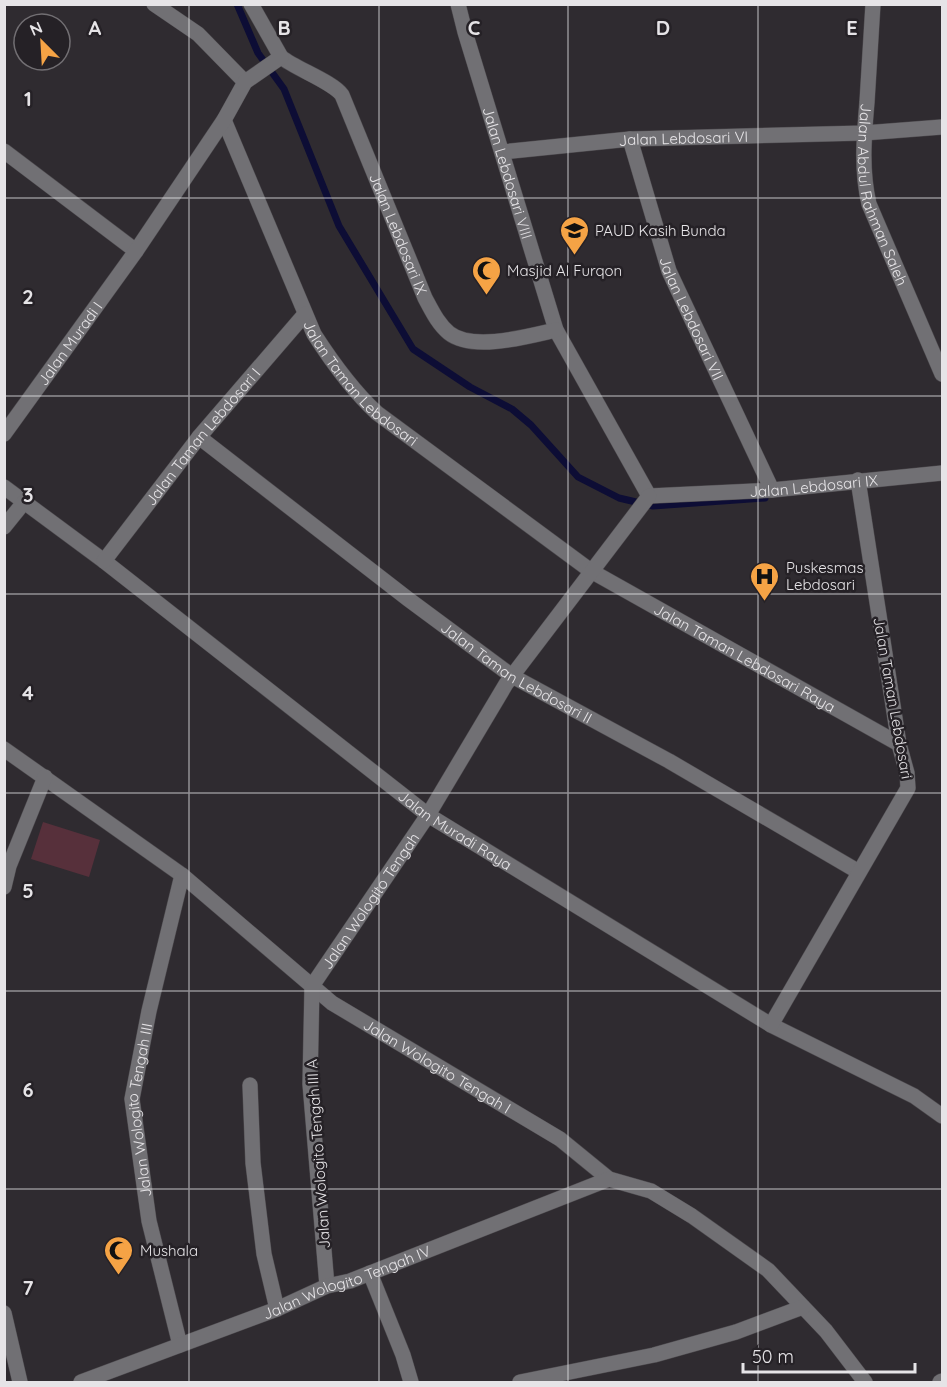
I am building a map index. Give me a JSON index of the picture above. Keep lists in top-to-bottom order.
{
  "streets": {
    "street": [
      "Jalan Lebdosari VI",
      "Jalan Lebdosari VIII",
      "Jalan Abdul Rahman Saleh",
      "Jalan Lebdosari IX",
      "Jalan Lebdosari VII",
      "Jalan Muradi I",
      "Jalan Taman Lebdosari",
      "Jalan Taman Lebdosari I",
      "Jalan Taman Lebdosari Raya",
      "Jalan Taman Lebdosari II",
      "Jalan Muradi Raya",
      "Jalan Wologito Tengah",
      "Jalan Wologito Tengah I",
      "Jalan Wologito Tengah III",
      "Jalan Wologito Tengah III A",
      "Jalan Wologito Tengah IV"
    ]
  },
  "crossings": [
    ["Jalan Lebdosari VI", "Jalan Lebdosari VIII"],
    ["Jalan Lebdosari VI", "Jalan Abdul Rahman Saleh"],
    ["Jalan Lebdosari VI", "Jalan Lebdosari VII"],
    ["Jalan Lebdosari VIII", "Jalan Lebdosari IX"],
    ["Jalan Lebdosari IX", "Jalan Lebdosari VII"],
    ["Jalan Lebdosari IX", "Jalan Taman Lebdosari"],
    ["Jalan Muradi I", "Jalan Taman Lebdosari"],
    ["Jalan Taman Lebdosari", "Jalan Taman Lebdosari I"],
    ["Jalan Taman Lebdosari", "Jalan Taman Lebdosari Raya"],
    ["Jalan Taman Lebdosari", "Jalan Taman Lebdosari II"],
    ["Jalan Taman Lebdosari", "Jalan Muradi Raya"],
    ["Jalan Taman Lebdosari I", "Jalan Taman Lebdosari II"],
    ["Jalan Taman Lebdosari I", "Jalan Muradi Raya"],
    ["Jalan Muradi Raya", "Jalan Wologito Tengah"],
    ["Jalan Wologito Tengah", "Jalan Wologito Tengah I"],
    ["Jalan Wologito Tengah", "Jalan Wologito Tengah III A"],
    ["Jalan Wologito Tengah I", "Jalan Wologito Tengah III"],
    ["Jalan Wologito Tengah I", "Jalan Wologito Tengah III A"],
    ["Jalan Wologito Tengah I", "Jalan Wologito Tengah IV"],
    ["Jalan Wologito Tengah III", "Jalan Wologito Tengah IV"],
    ["Jalan Wologito Tengah III A", "Jalan Wologito Tengah IV"]
  ],
  "places": {
    "school or university": ["PAUD Kasih Bunda"],
    "mosque": ["Masjid Al Furqon", "Mushala"],
    "hospital": ["Puskesmas Lebdosari"]
  },
  "scale_bar": "50 m",
  "north": "top left",
  "grid": {
    "columns": [
      "A",
      "B",
      "C",
      "D",
      "E"
    ],
    "rows": [
      "1",
      "2",
      "3",
      "4",
      "5",
      "6",
      "7"
    ]
  }
}
